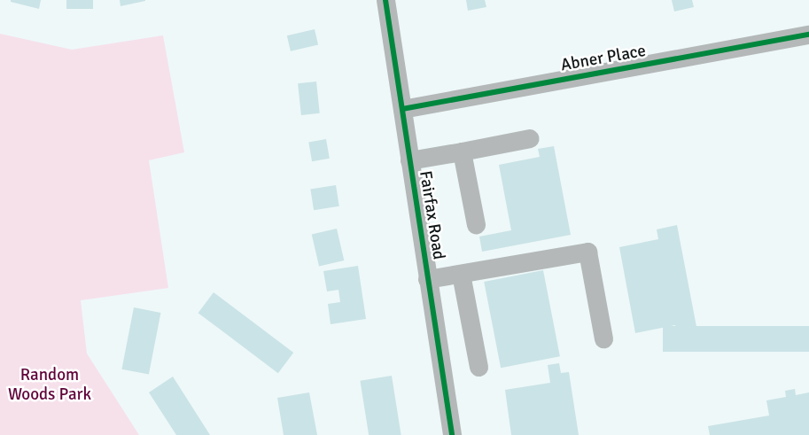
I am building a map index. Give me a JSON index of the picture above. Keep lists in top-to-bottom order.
{
  "streets": {
    "street": ["Abner Place", "Fairfax Road"]
  },
  "crossings": [
    ["Abner Place", "Fairfax Road"]
  ],
  "parks": ["Random Woods Park"]
}
